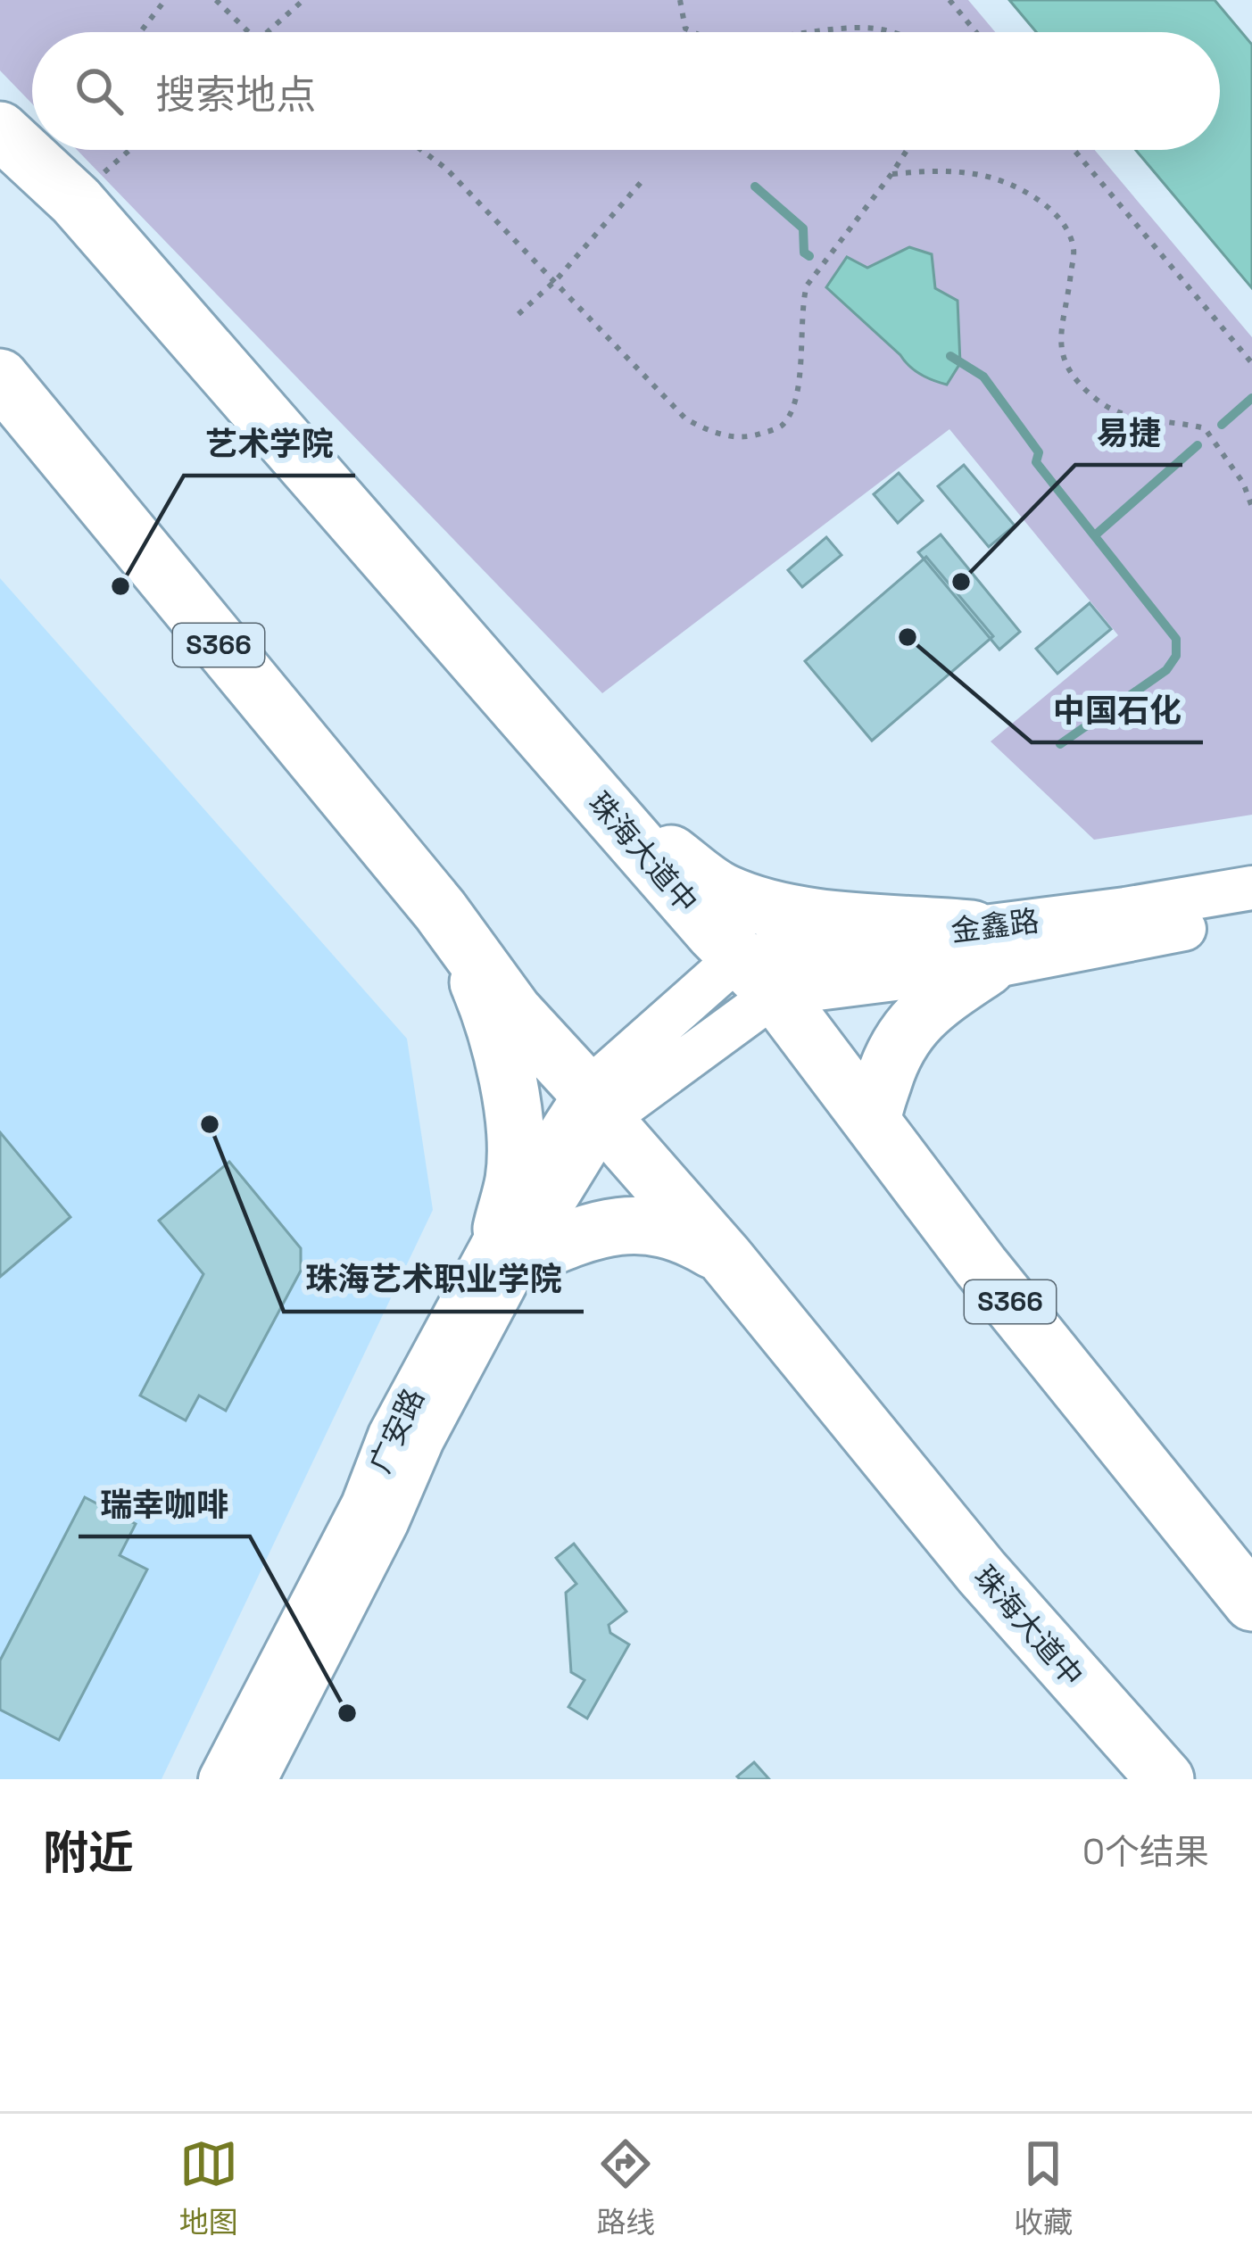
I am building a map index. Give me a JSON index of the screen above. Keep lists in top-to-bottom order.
{
  "streets": {
    "highway": ["S366", "珠海大道中"],
    "street": ["金鑫路", "广安路"]
  },
  "crossings": [
    ["珠海大道中", "金鑫路"],
    ["珠海大道中", "广安路"],
    ["金鑫路", "广安路"]
  ],
  "places": [
    "易捷",
    "艺术学院",
    "中国石化",
    "珠海艺术职业学院",
    "瑞幸咖啡"
  ],
  "page": {
    "search": "搜索地点",
    "heading": ["附近", "0个结果"],
    "nav": ["地图", "路线", "收藏"]
  }
}
